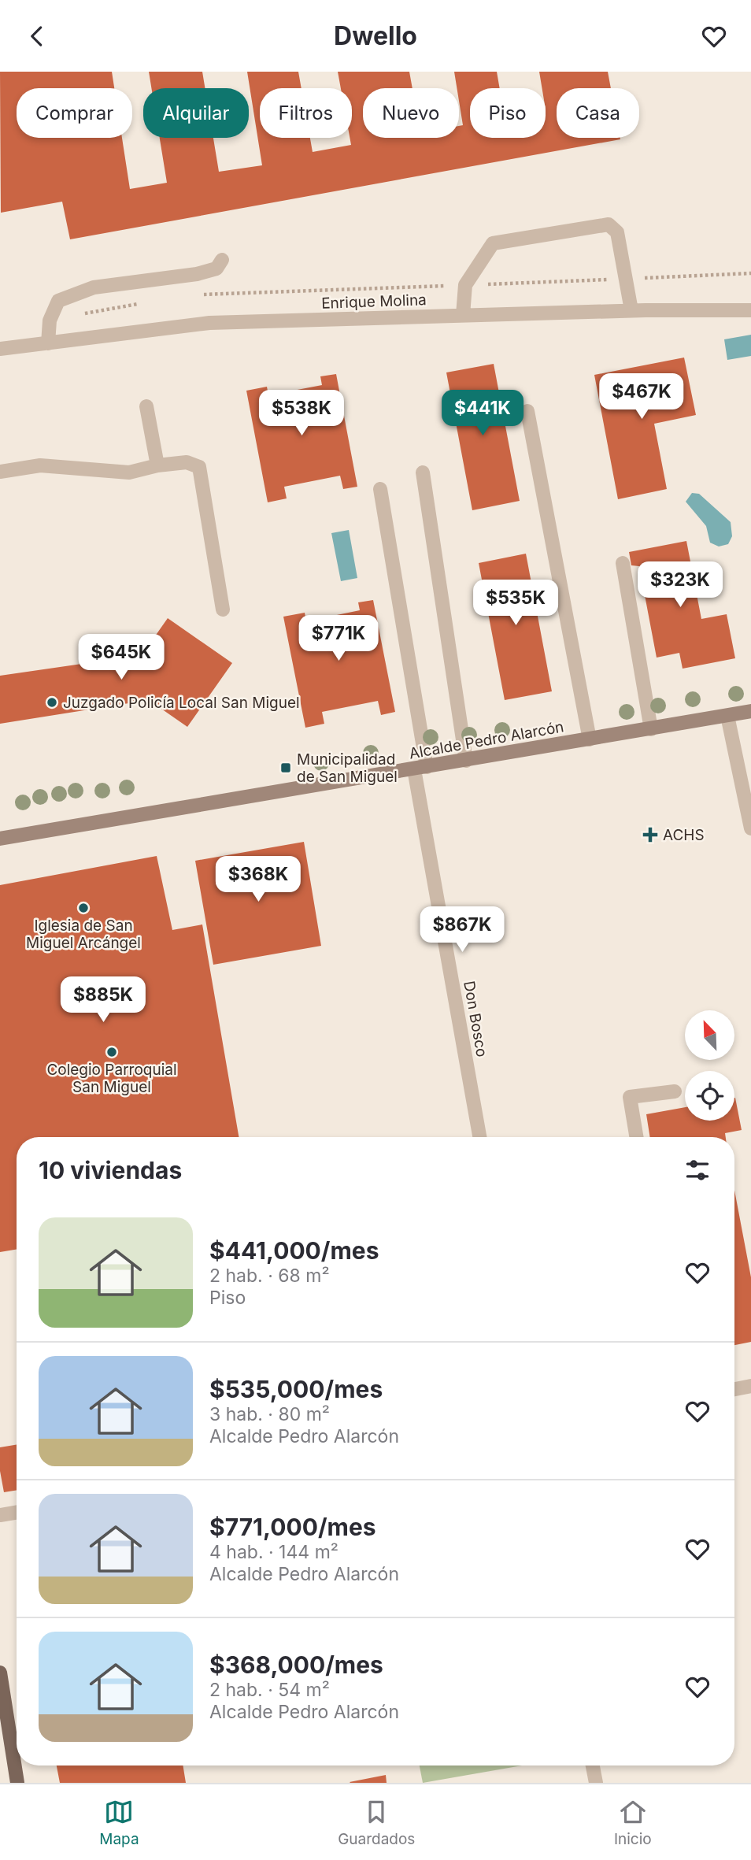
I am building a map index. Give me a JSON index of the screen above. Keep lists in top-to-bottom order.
{
  "streets": {
    "street": ["Enrique Molina", "Alcalde Pedro Alarcón", "Don Bosco"]
  },
  "crossings": [
    ["Alcalde Pedro Alarcón", "Don Bosco"]
  ],
  "places": {
    "other": ["Juzgado Policía Local San Miguel", "Iglesia de San Miguel Arcángel", "Colegio Parroquial San Miguel"],
    "transit": ["Municipalidad de San Miguel"],
    "health": ["ACHS"]
  },
  "north": "top left",
  "page": {
    "header": "Dwello",
    "chip": [
      "Comprar",
      "Alquilar",
      "Filtros",
      "Nuevo",
      "Piso",
      "Casa"
    ],
    "price": [
      "$467K",
      "$538K",
      "$441K",
      "$323K",
      "$535K",
      "$771K",
      "$645K",
      "$368K",
      "$867K",
      "$885K"
    ],
    "heading": "10 viviendas",
    "list": [
      {
        "name": "$441,000/mes",
        "note": "2 hab. · 68 m² · Piso"
      },
      {
        "name": "$535,000/mes",
        "note": "3 hab. · 80 m² · Alcalde Pedro Alarcón"
      },
      {
        "name": "$771,000/mes",
        "note": "4 hab. · 144 m² · Alcalde Pedro Alarcón"
      },
      {
        "name": "$368,000/mes",
        "note": "2 hab. · 54 m² · Alcalde Pedro Alarcón"
      }
    ],
    "tabs": ["Mapa", "Guardados", "Inicio"]
  }
}
